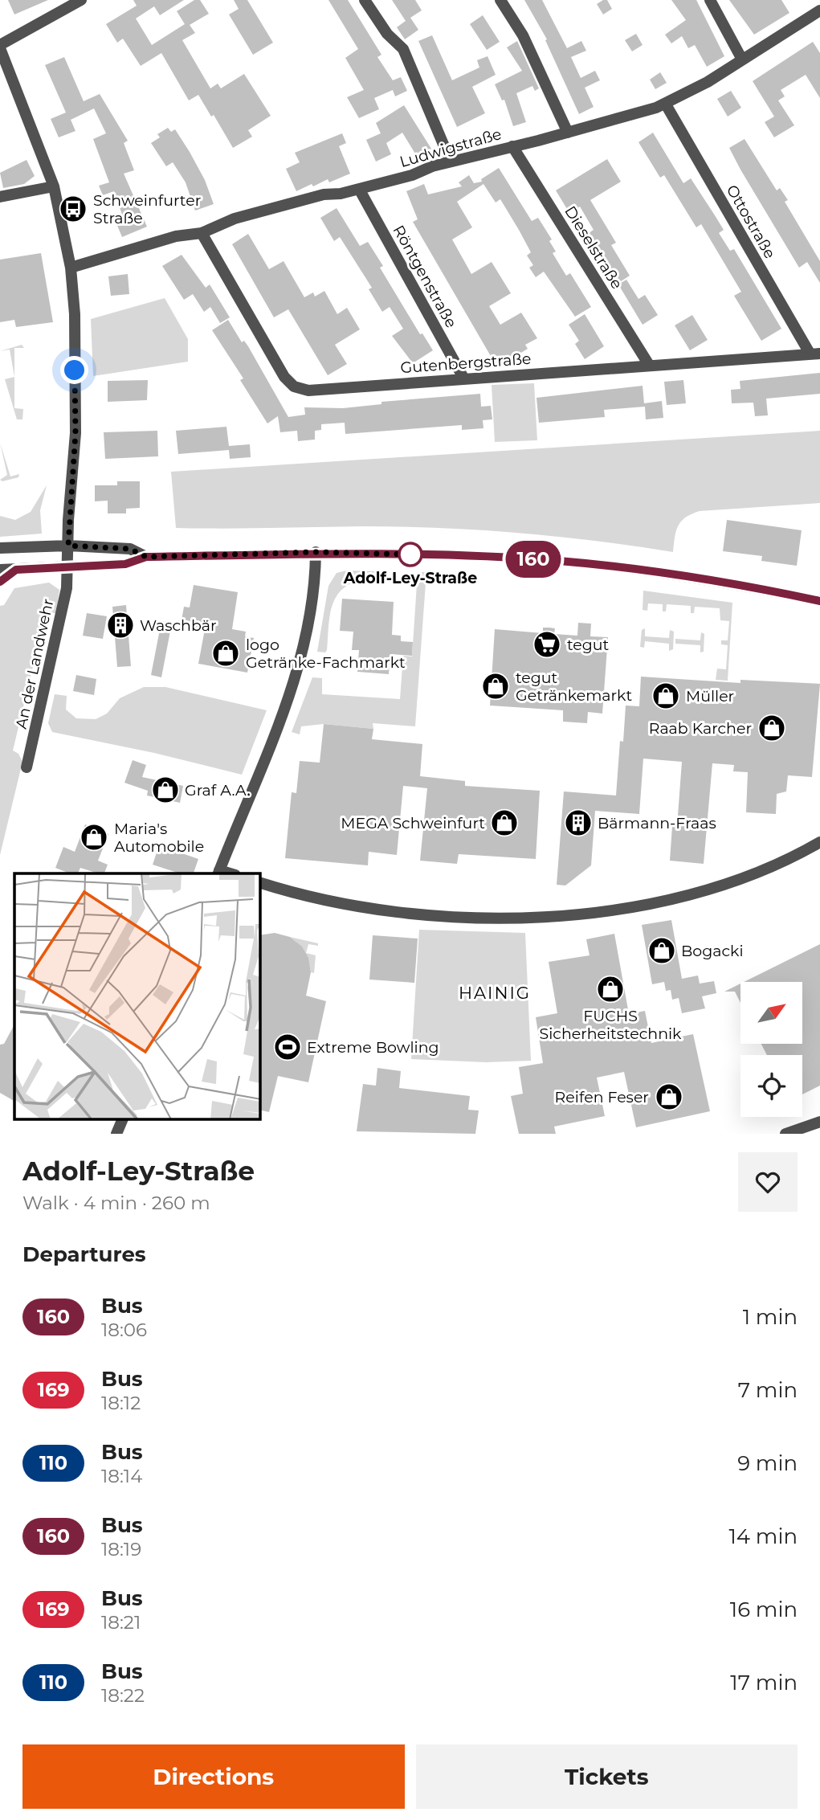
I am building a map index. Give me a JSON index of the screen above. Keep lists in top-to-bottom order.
{
  "streets": {
    "street": [
      "Ludwigstraße",
      "Ottostraße",
      "Dieselstraße",
      "Röntgenstraße",
      "Gutenbergstraße",
      "An der Landwehr"
    ]
  },
  "crossings": [
    ["Ludwigstraße", "Ottostraße"],
    ["Ludwigstraße", "Dieselstraße"],
    ["Ludwigstraße", "Röntgenstraße"],
    ["Ludwigstraße", "Gutenbergstraße"],
    ["Ludwigstraße", "An der Landwehr"],
    ["Ottostraße", "Gutenbergstraße"],
    ["Dieselstraße", "Gutenbergstraße"],
    ["Röntgenstraße", "Gutenbergstraße"]
  ],
  "districts": ["HAINIG"],
  "places": {
    "bus stop": ["Schweinfurter Straße"],
    "other": ["Adolf-Ley-Straße"],
    "building": ["Waschbär", "Bärmann-Fraas"],
    "supermarket": ["tegut"],
    "shop": [
      "logo Getränke-Fachmarkt",
      "tegut Getränkemarkt",
      "Müller",
      "Raab Karcher",
      "Graf A.A.",
      "MEGA Schweinfurt",
      "Maria's Automobile",
      "Bogacki",
      "FUCHS Sicherheitstechnik",
      "Reifen Feser"
    ],
    "sports": ["Extreme Bowling"]
  },
  "lines": ["bus line 160"],
  "north": "top right",
  "page": {
    "on_map": "160",
    "heading": [
      ["Adolf-Ley-Straße", "Walk · 4 min · 260 m"],
      "Departures"
    ],
    "list": [
      {
        "mark": "160",
        "name": "Bus",
        "note": "18:06",
        "value": "1 min"
      },
      {
        "mark": "169",
        "name": "Bus",
        "note": "18:12",
        "value": "7 min"
      },
      {
        "mark": "110",
        "name": "Bus",
        "note": "18:14",
        "value": "9 min"
      },
      {
        "mark": "160",
        "name": "Bus",
        "note": "18:19",
        "value": "14 min"
      },
      {
        "mark": "169",
        "name": "Bus",
        "note": "18:21",
        "value": "16 min"
      },
      {
        "mark": "110",
        "name": "Bus",
        "note": "18:22",
        "value": "17 min"
      }
    ],
    "buttons": ["Directions", "Tickets"]
  }
}
